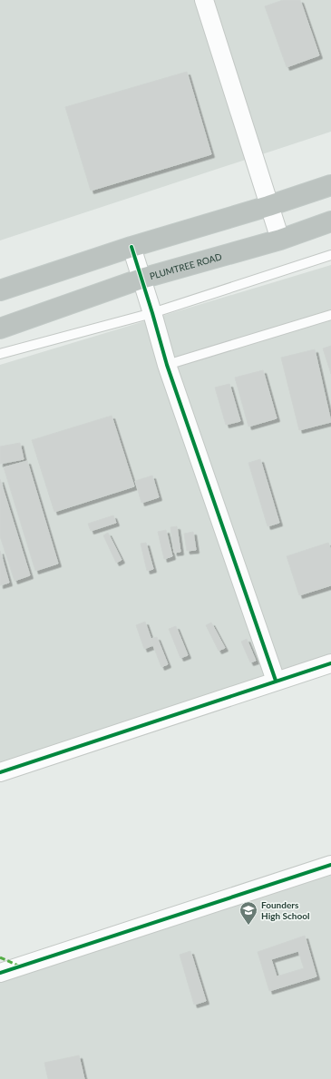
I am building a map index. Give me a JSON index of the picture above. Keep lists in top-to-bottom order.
{
  "streets": {
    "highway": ["PLUMTREE ROAD"]
  },
  "places": {
    "school or university": ["Founders High School"]
  }
}
